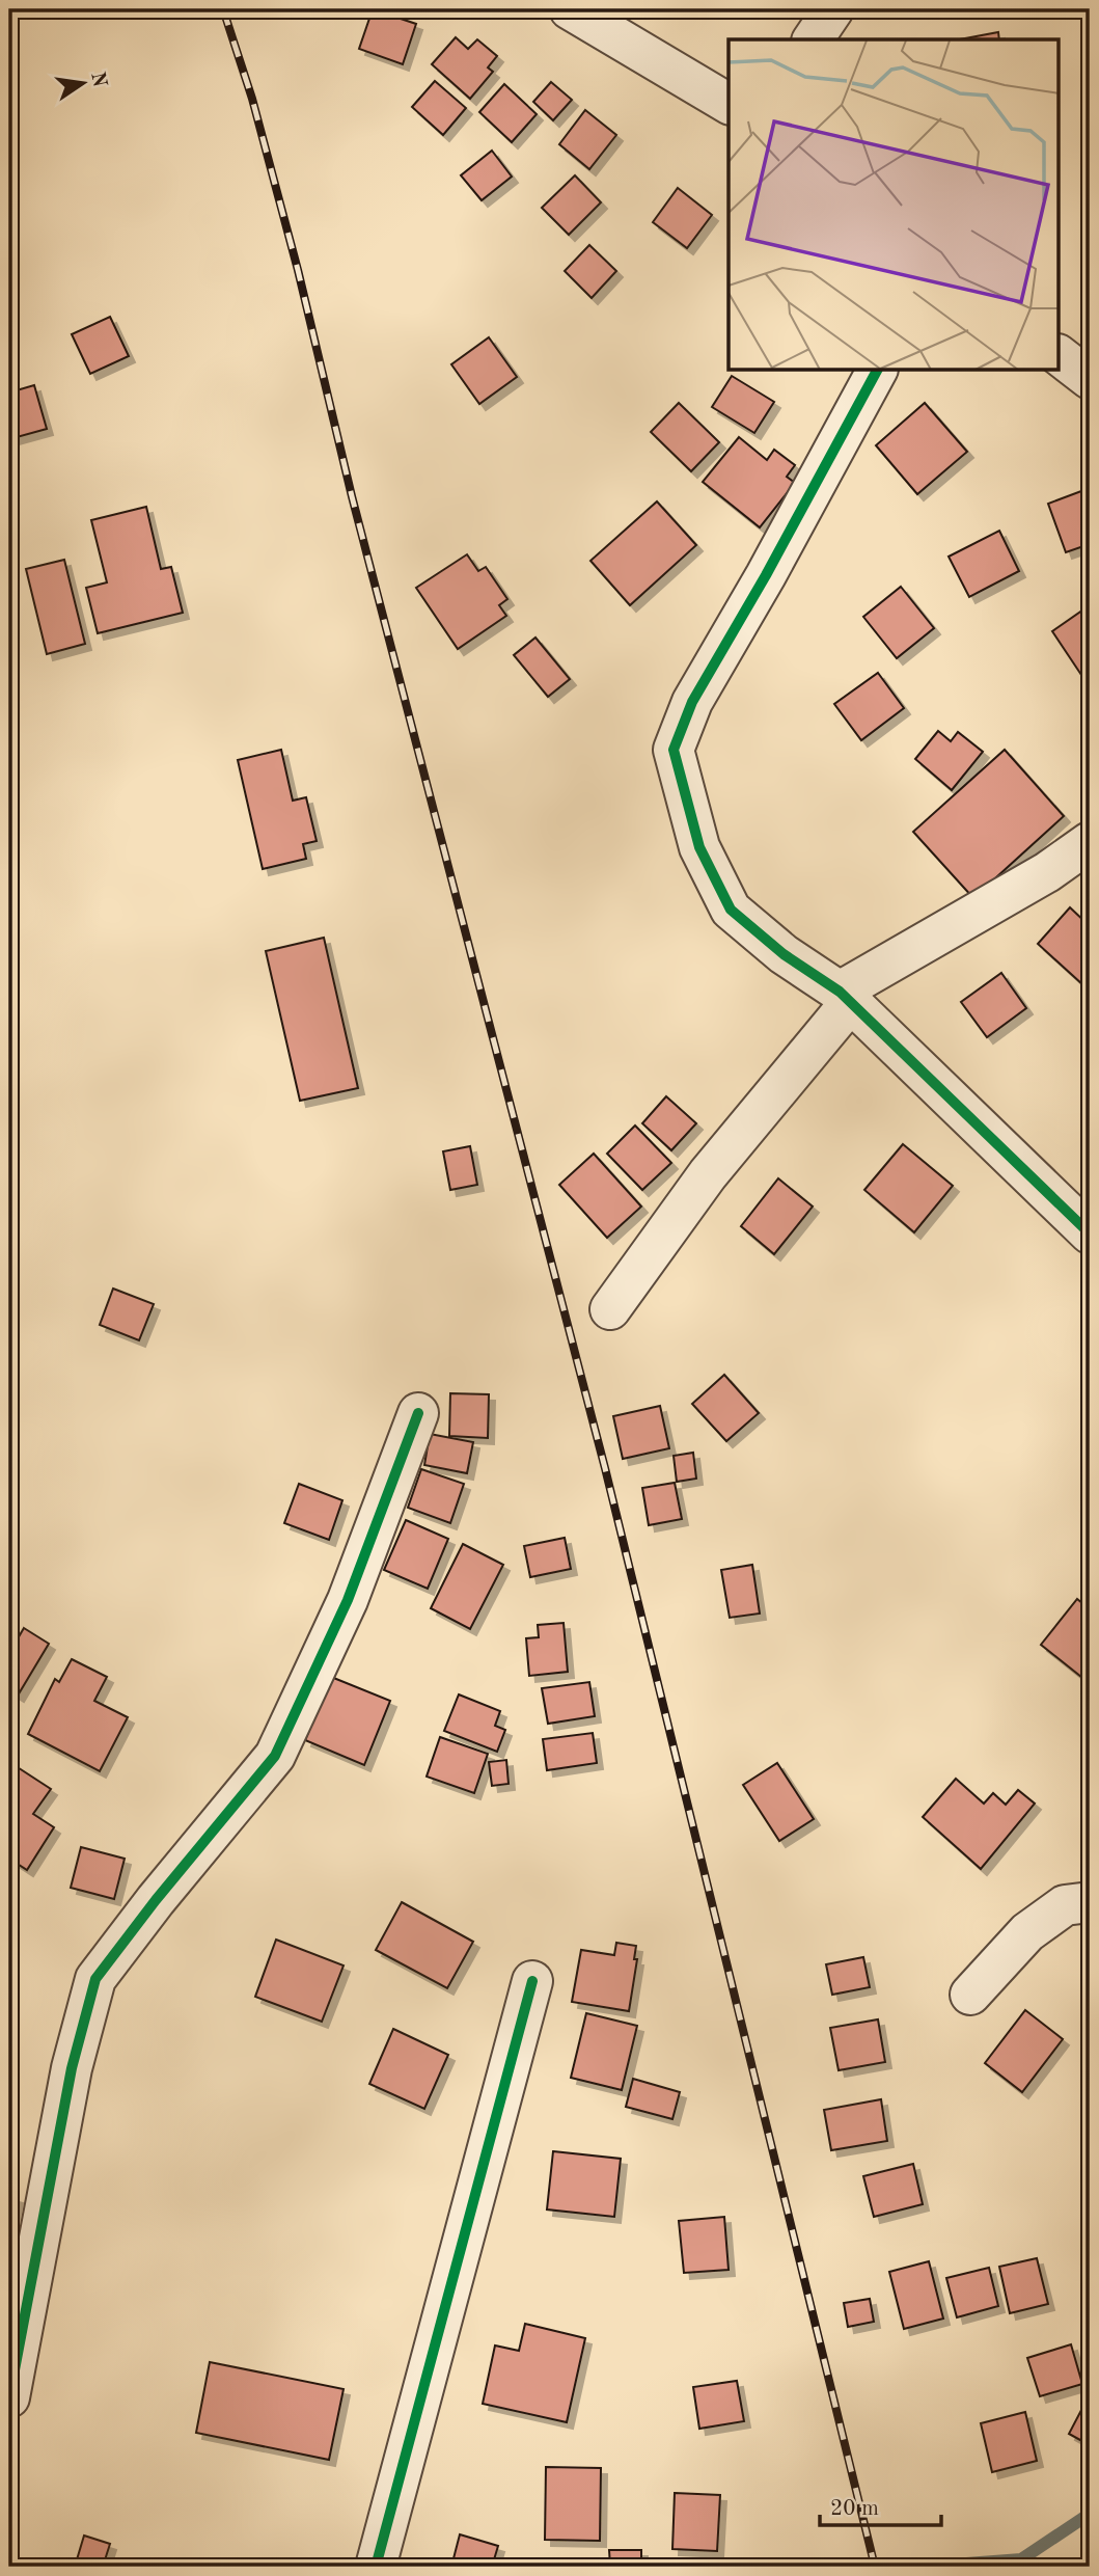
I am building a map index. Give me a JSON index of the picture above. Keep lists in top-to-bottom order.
{
  "scale_bar": "20 m",
  "north": "right"
}
